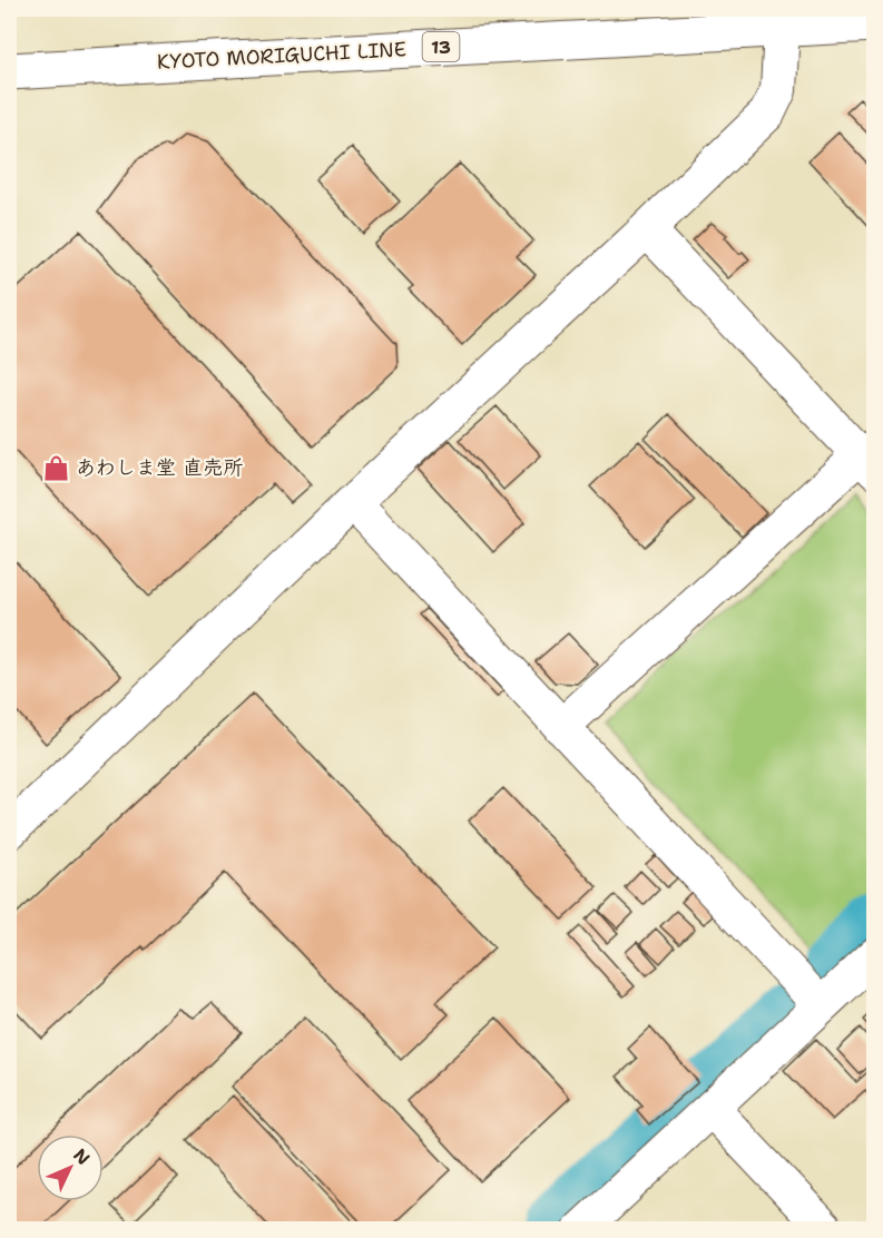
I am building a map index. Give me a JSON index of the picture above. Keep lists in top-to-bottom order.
{
  "streets": {
    "main road": ["13", "KYOTO MORIGUCHI LINE"]
  },
  "places": {
    "shop": ["あわしま堂 直売所"]
  },
  "north": "top right"
}
